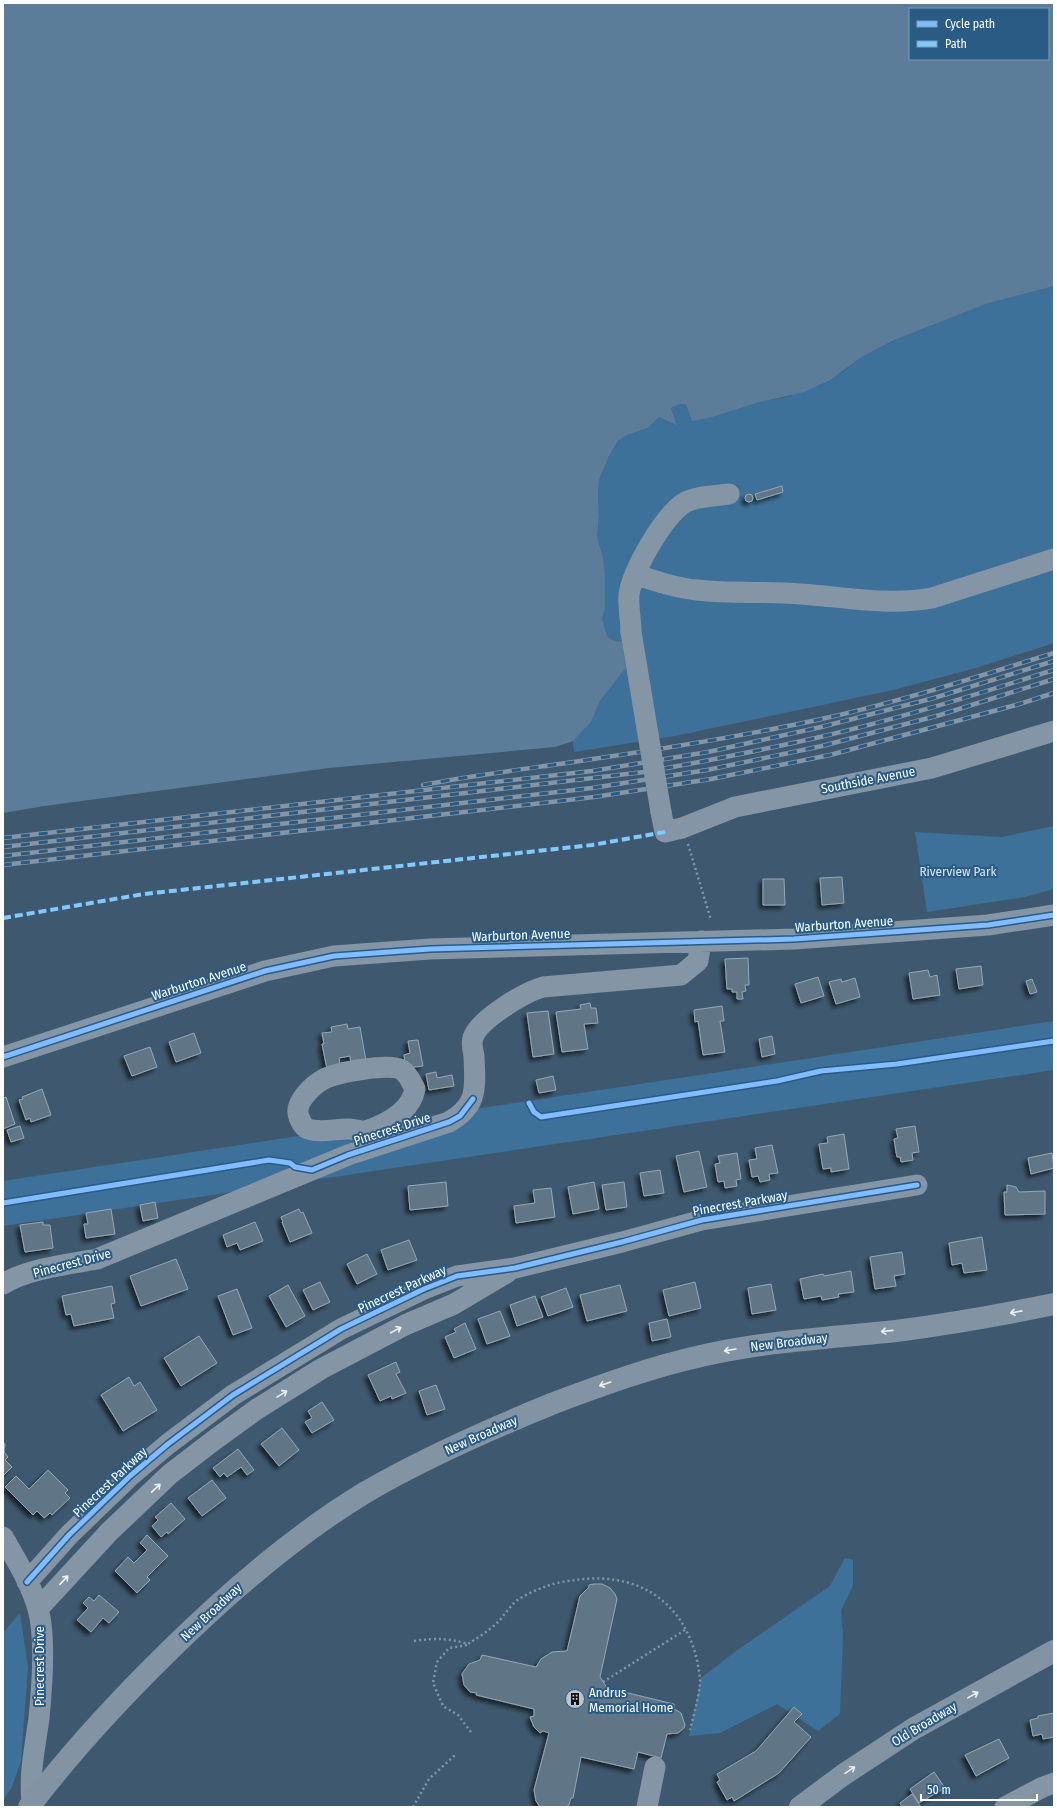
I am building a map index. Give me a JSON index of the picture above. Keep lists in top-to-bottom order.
{
  "streets": {
    "main road": ["New Broadway", "Old Broadway"],
    "street": [
      "Southside Avenue",
      "Warburton Avenue",
      "Pinecrest Drive",
      "Pinecrest Parkway"
    ]
  },
  "crossings": [
    ["Warburton Avenue", "Pinecrest Drive"],
    ["Pinecrest Drive", "Pinecrest Parkway"],
    ["Pinecrest Drive", "New Broadway"]
  ],
  "one_way": ["New Broadway", "Old Broadway"],
  "parks": ["Riverview Park"],
  "places": {
    "building": ["Andrus Memorial Home"]
  },
  "legend": ["Cycle path", "Path"],
  "scale_bar": "50 m"
}
